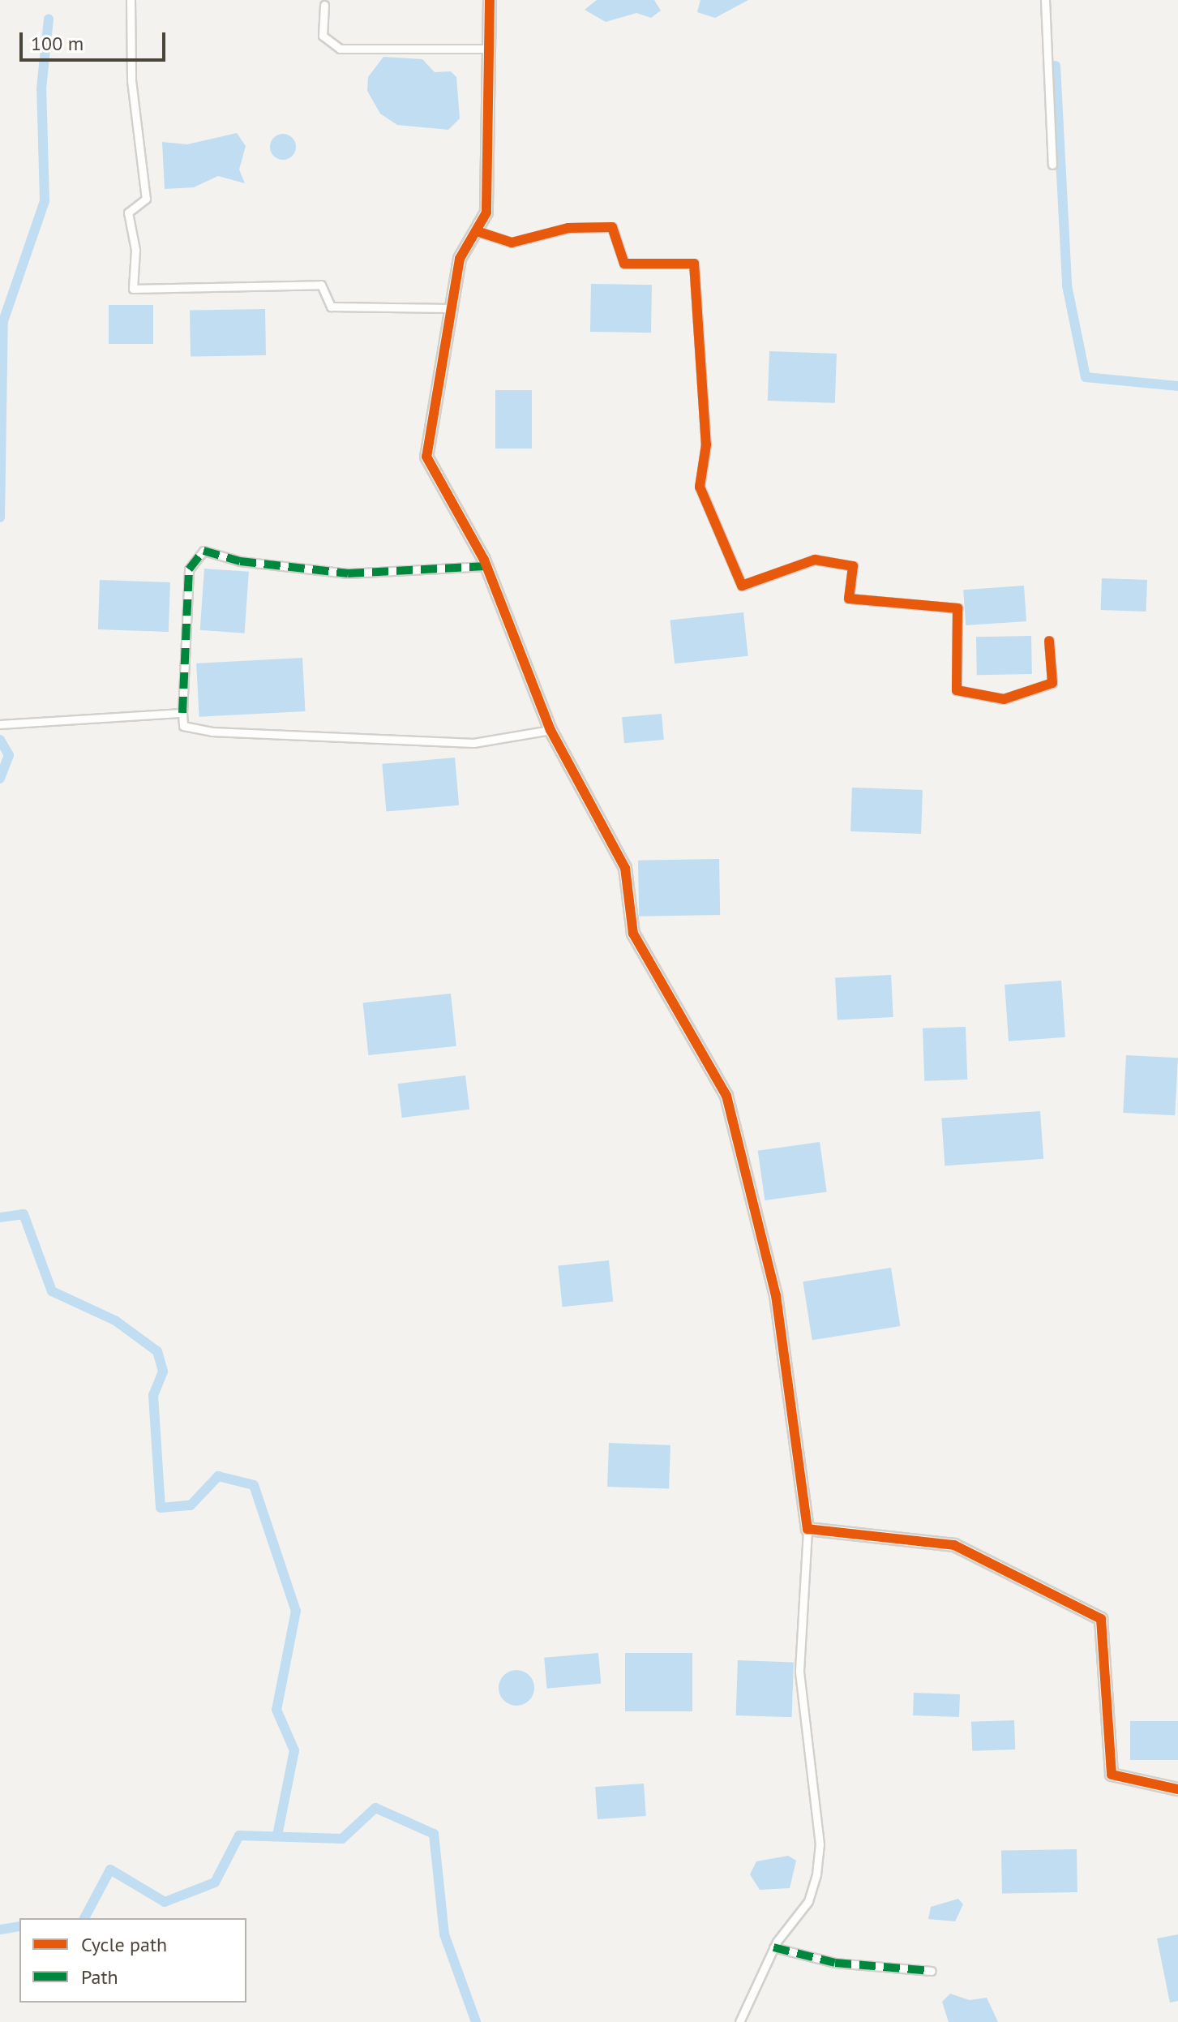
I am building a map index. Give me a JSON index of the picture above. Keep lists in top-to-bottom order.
{
  "legend": ["Cycle path", "Path"],
  "scale_bar": "100 m"
}
